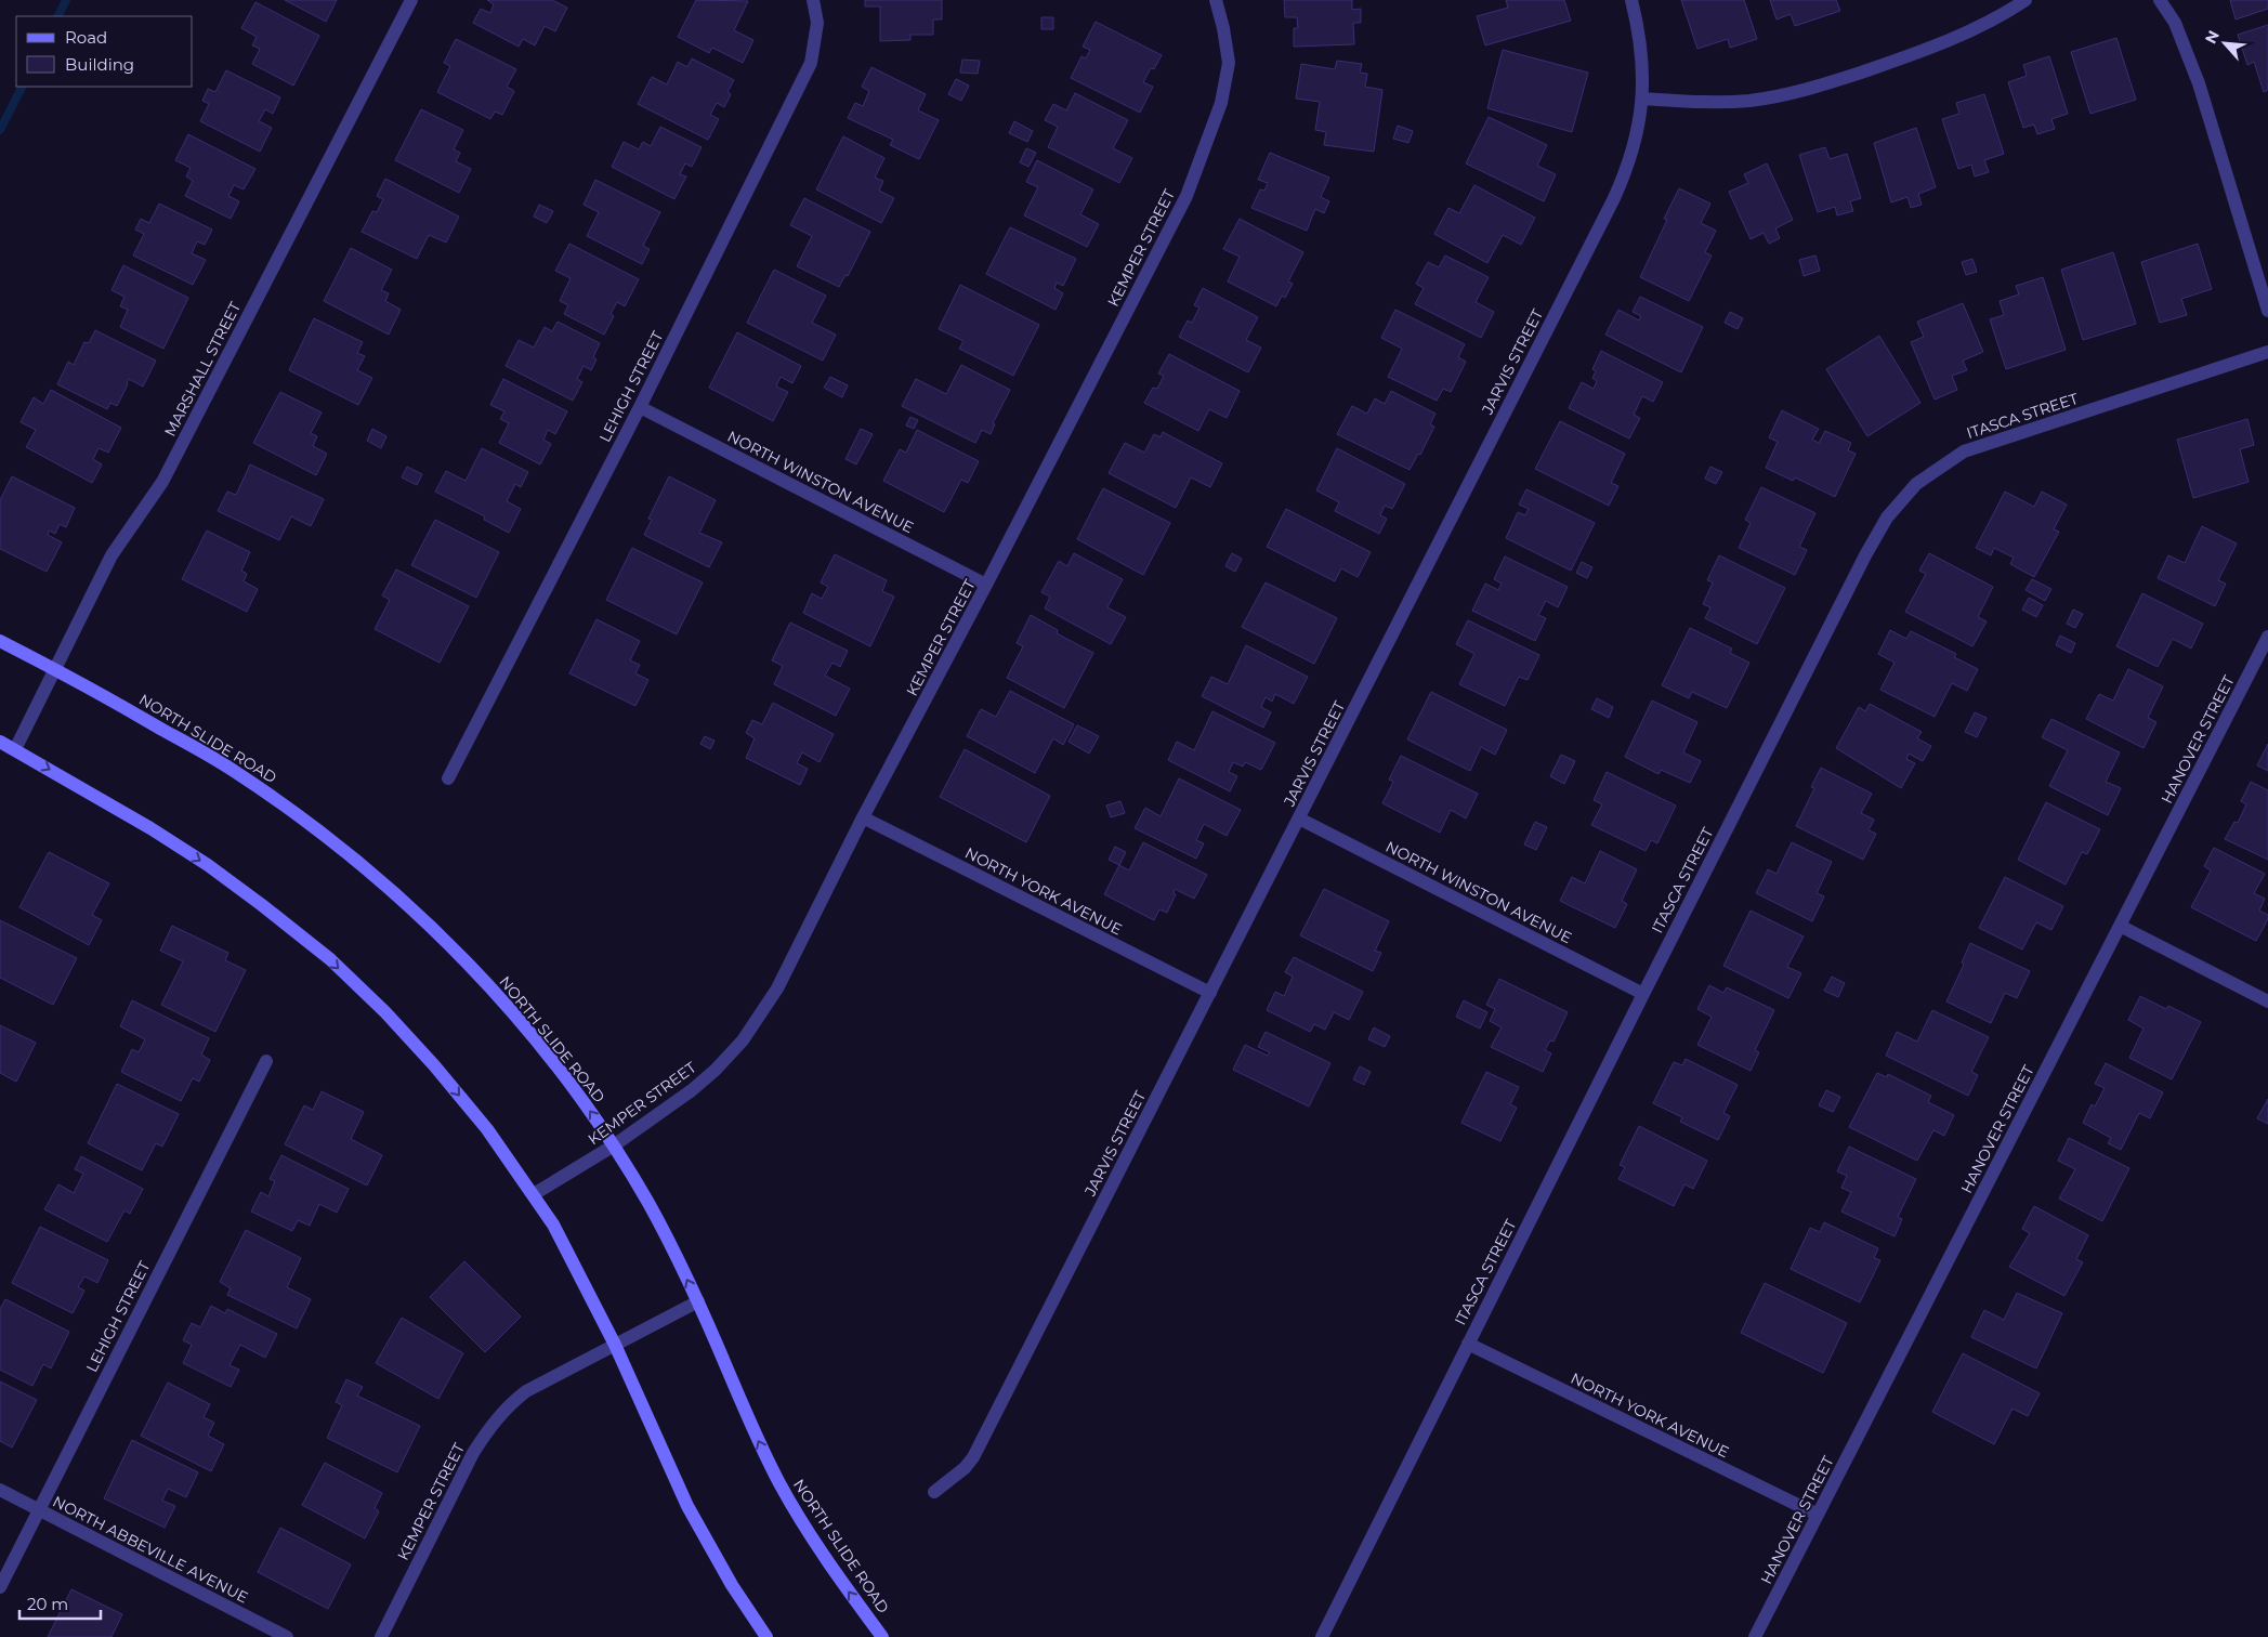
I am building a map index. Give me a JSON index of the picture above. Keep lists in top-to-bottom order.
{
  "streets": {
    "main road": ["NORTH SLIDE ROAD"],
    "street": [
      "KEMPER STREET",
      "JARVIS STREET",
      "MARSHALL STREET",
      "LEHIGH STREET",
      "ITASCA STREET",
      "NORTH WINSTON AVENUE",
      "HANOVER STREET",
      "NORTH YORK AVENUE",
      "NORTH ABBEVILLE AVENUE"
    ]
  },
  "crossings": [
    ["KEMPER STREET", "NORTH WINSTON AVENUE"],
    ["KEMPER STREET", "NORTH SLIDE ROAD"],
    ["KEMPER STREET", "NORTH YORK AVENUE"],
    ["JARVIS STREET", "NORTH WINSTON AVENUE"],
    ["JARVIS STREET", "NORTH YORK AVENUE"],
    ["MARSHALL STREET", "NORTH SLIDE ROAD"],
    ["LEHIGH STREET", "NORTH WINSTON AVENUE"],
    ["LEHIGH STREET", "NORTH ABBEVILLE AVENUE"],
    ["ITASCA STREET", "NORTH WINSTON AVENUE"],
    ["ITASCA STREET", "NORTH YORK AVENUE"],
    ["HANOVER STREET", "NORTH YORK AVENUE"]
  ],
  "legend": ["Road", "Building"],
  "scale_bar": "20 m",
  "north": "top left"
}
